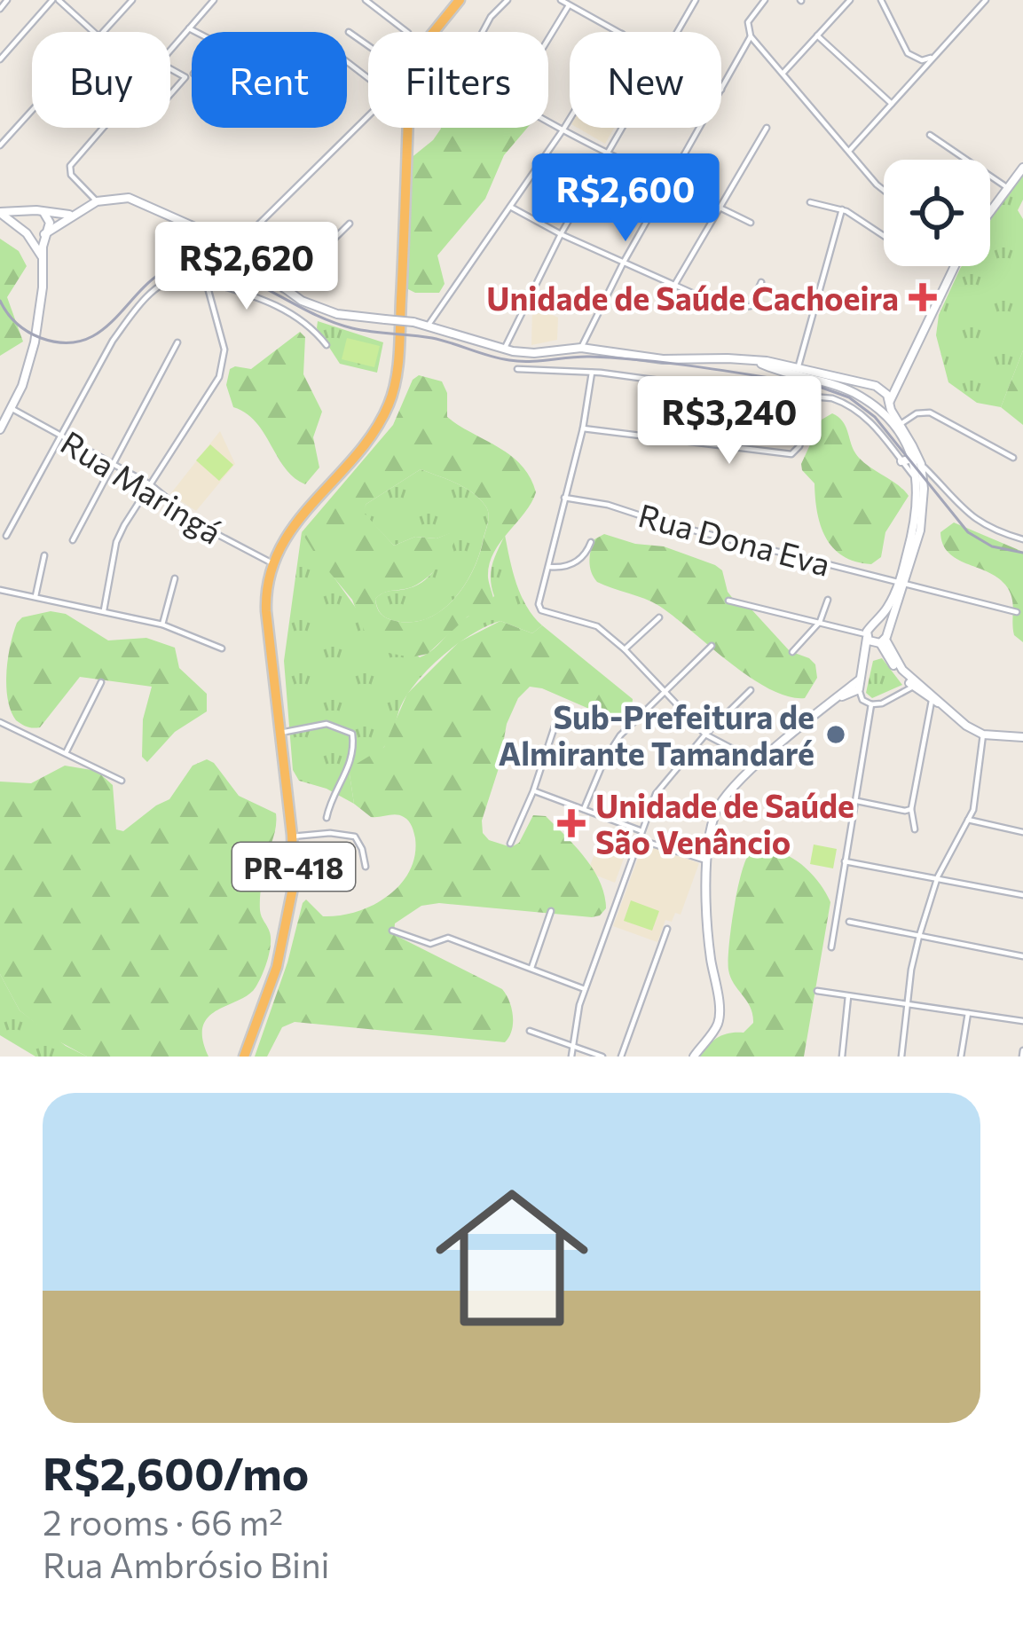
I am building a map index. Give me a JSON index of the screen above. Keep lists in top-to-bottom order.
{
  "streets": {
    "highway": ["PR-418"],
    "street": ["Rua Maringá", "Rua Dona Eva"]
  },
  "crossings": [
    ["Rua Maringá", "PR-418"]
  ],
  "places": {
    "health": ["Unidade de Saúde Cachoeira", "Unidade de Saúde São Venâncio"],
    "other": ["Sub-Prefeitura de Almirante Tamandaré"]
  },
  "page": {
    "chip": [
      "Buy",
      "Rent",
      "Filters",
      "New"
    ],
    "price": ["R$2,600", "R$2,620", "R$3,240"],
    "list": [
      {
        "name": "R$2,600/mo",
        "note": "2 rooms · 66 m² · Rua Ambrósio Bini"
      }
    ]
  }
}
